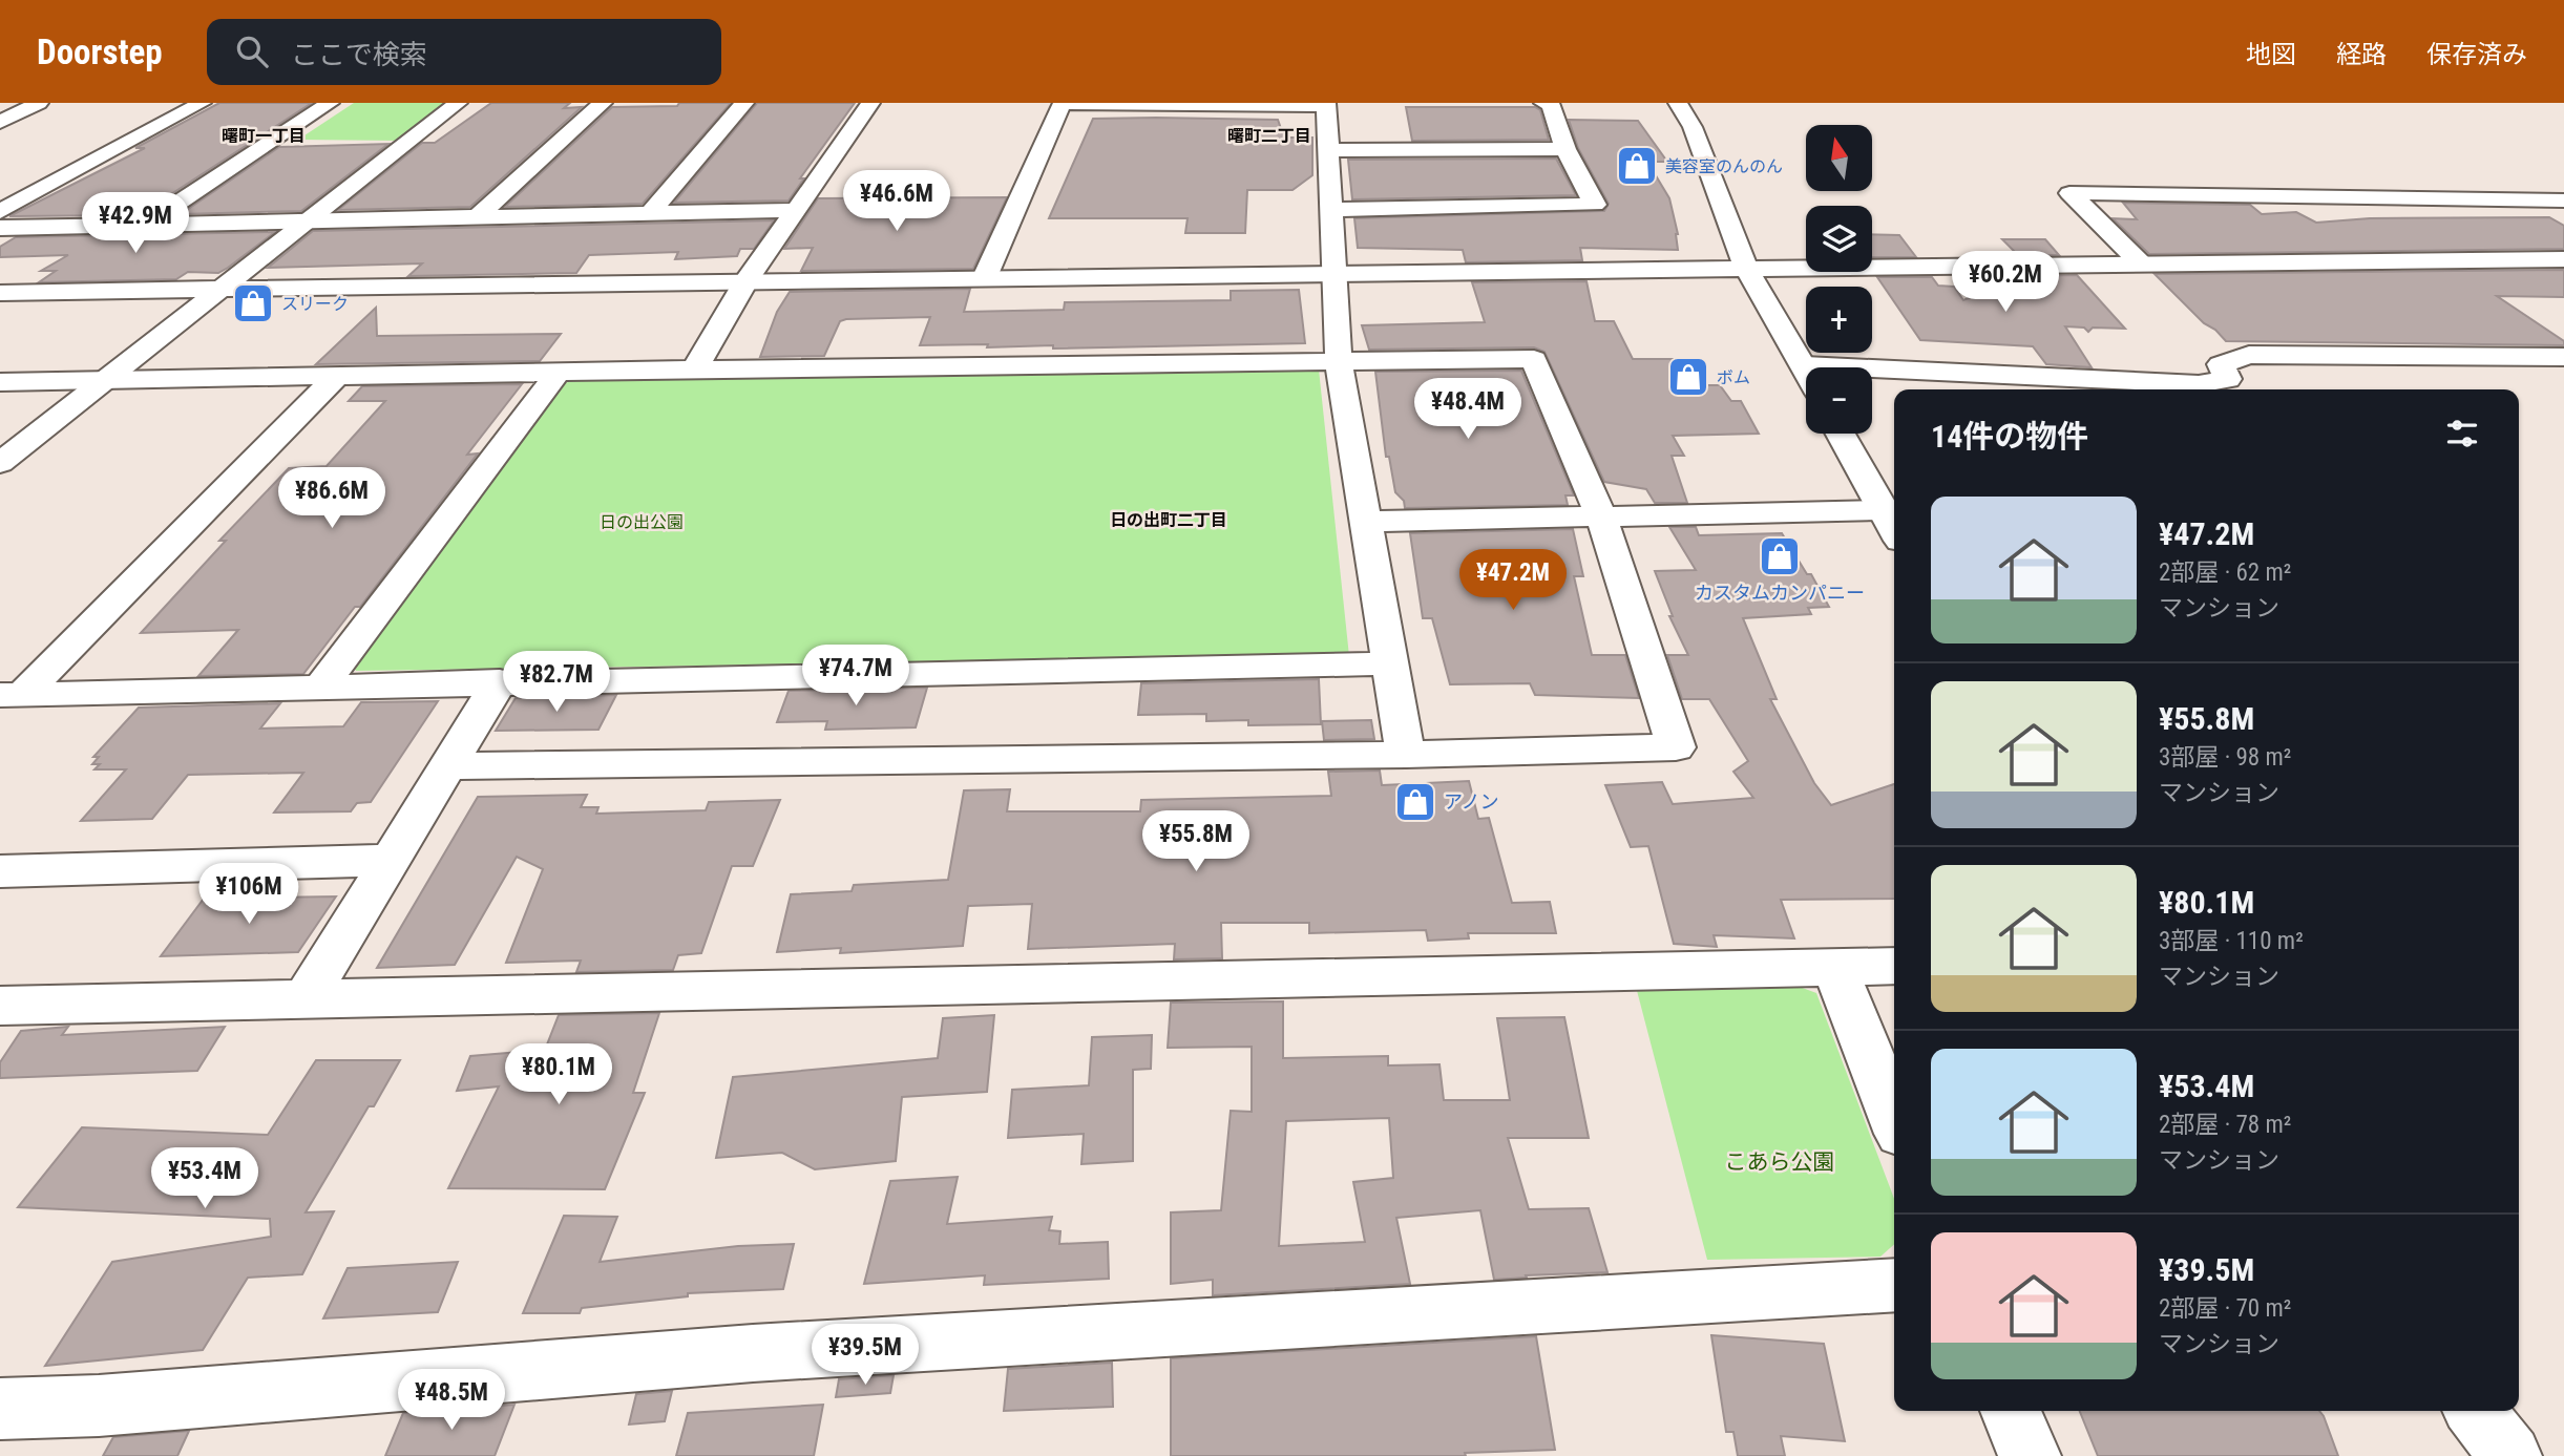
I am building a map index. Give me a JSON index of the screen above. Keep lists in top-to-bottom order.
{
  "districts": ["曙町一丁目", "曙町二丁目", "日の出町二丁目"],
  "parks": ["日の出公園", "こあら公園"],
  "places": {
    "shop": [
      "美容室のんのん",
      "スリーク",
      "ボム",
      "カスタムカンパニー",
      "アノン"
    ]
  },
  "north": "top",
  "page": {
    "header": "Doorstep",
    "search": "ここで検索",
    "nav": ["地図", "経路", "保存済み"],
    "map_buttons": ["+", "−"],
    "price": [
      "¥46.6M",
      "¥42.9M",
      "¥60.2M",
      "¥48.4M",
      "¥86.6M",
      "¥47.2M",
      "¥74.7M",
      "¥82.7M",
      "¥55.8M",
      "¥106M",
      "¥80.1M",
      "¥53.4M",
      "¥39.5M",
      "¥48.5M"
    ],
    "heading": "14件の物件",
    "list": [
      {
        "name": "¥47.2M",
        "note": "2部屋 · 62 m² · マンション"
      },
      {
        "name": "¥55.8M",
        "note": "3部屋 · 98 m² · マンション"
      },
      {
        "name": "¥80.1M",
        "note": "3部屋 · 110 m² · マンション"
      },
      {
        "name": "¥53.4M",
        "note": "2部屋 · 78 m² · マンション"
      },
      {
        "name": "¥39.5M",
        "note": "2部屋 · 70 m² · マンション"
      }
    ]
  }
}
